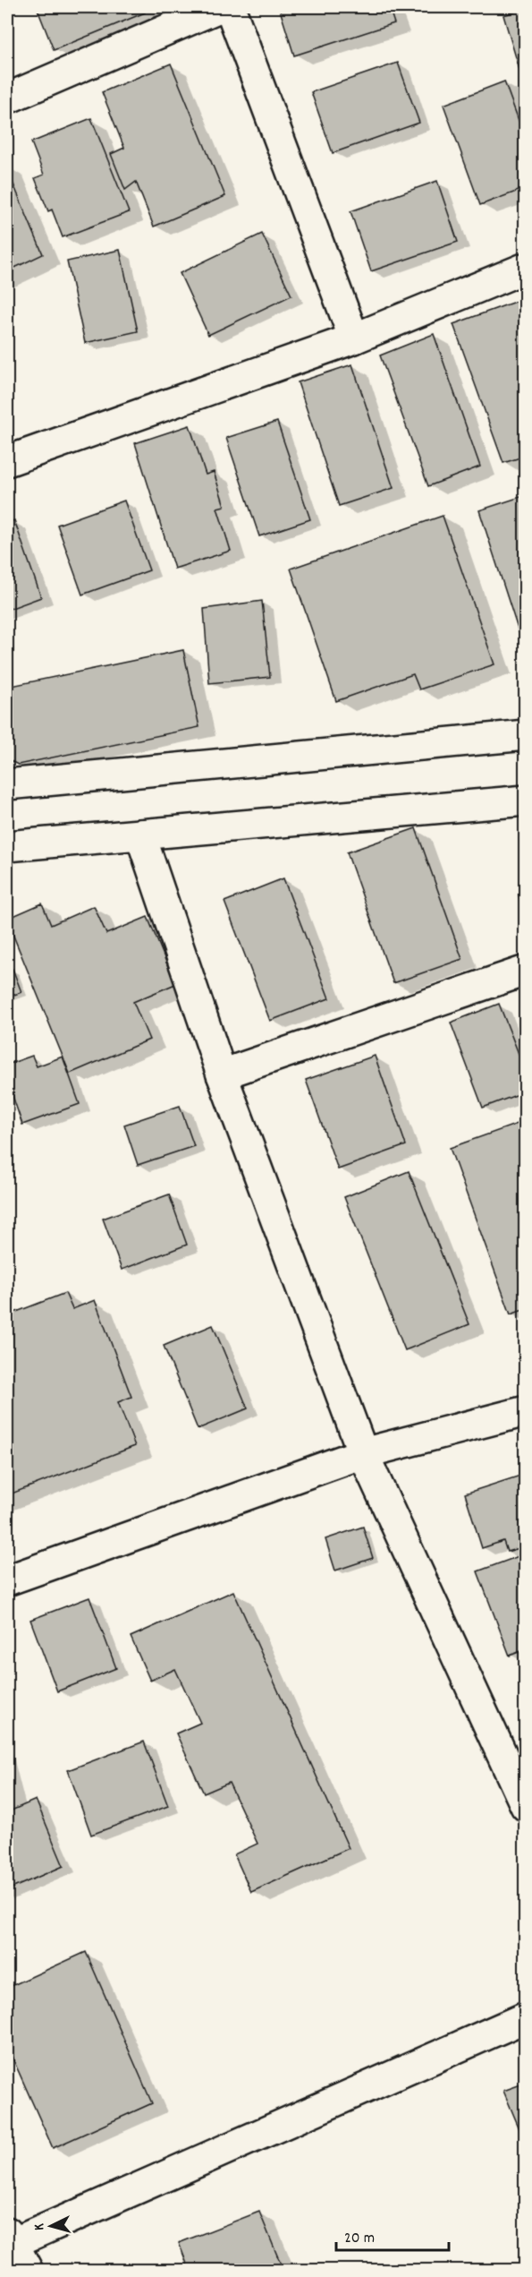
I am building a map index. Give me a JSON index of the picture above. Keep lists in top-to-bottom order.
{
  "scale_bar": "20 m",
  "north": "left"
}
